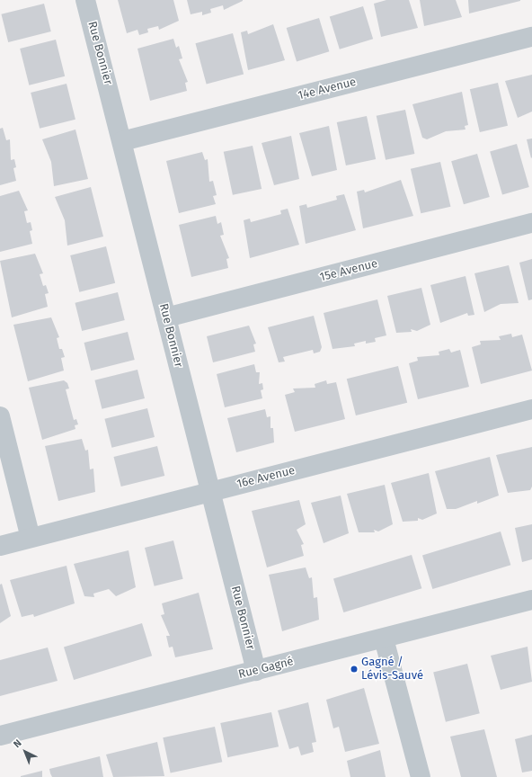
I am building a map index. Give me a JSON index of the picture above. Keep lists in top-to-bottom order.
{
  "streets": {
    "street": [
      "Rue Bonnier",
      "14e Avenue",
      "15e Avenue",
      "16e Avenue",
      "Rue Gagné"
    ]
  },
  "crossings": [
    ["Rue Bonnier", "14e Avenue"],
    ["Rue Bonnier", "15e Avenue"],
    ["Rue Bonnier", "16e Avenue"],
    ["Rue Bonnier", "Rue Gagné"]
  ],
  "places": ["Gagné / Lévis-Sauvé"],
  "north": "top left"
}
